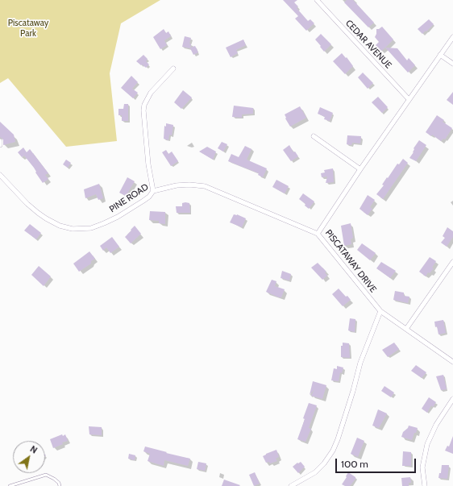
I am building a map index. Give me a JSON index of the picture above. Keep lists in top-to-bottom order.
{
  "streets": {
    "street": ["CEDAR AVENUE", "PINE ROAD", "PISCATAWAY DRIVE"]
  },
  "crossings": [
    ["CEDAR AVENUE", "PISCATAWAY DRIVE"],
    ["PINE ROAD", "PISCATAWAY DRIVE"]
  ],
  "parks": ["Piscataway Park"],
  "scale_bar": "100 m",
  "north": "top right"
}
